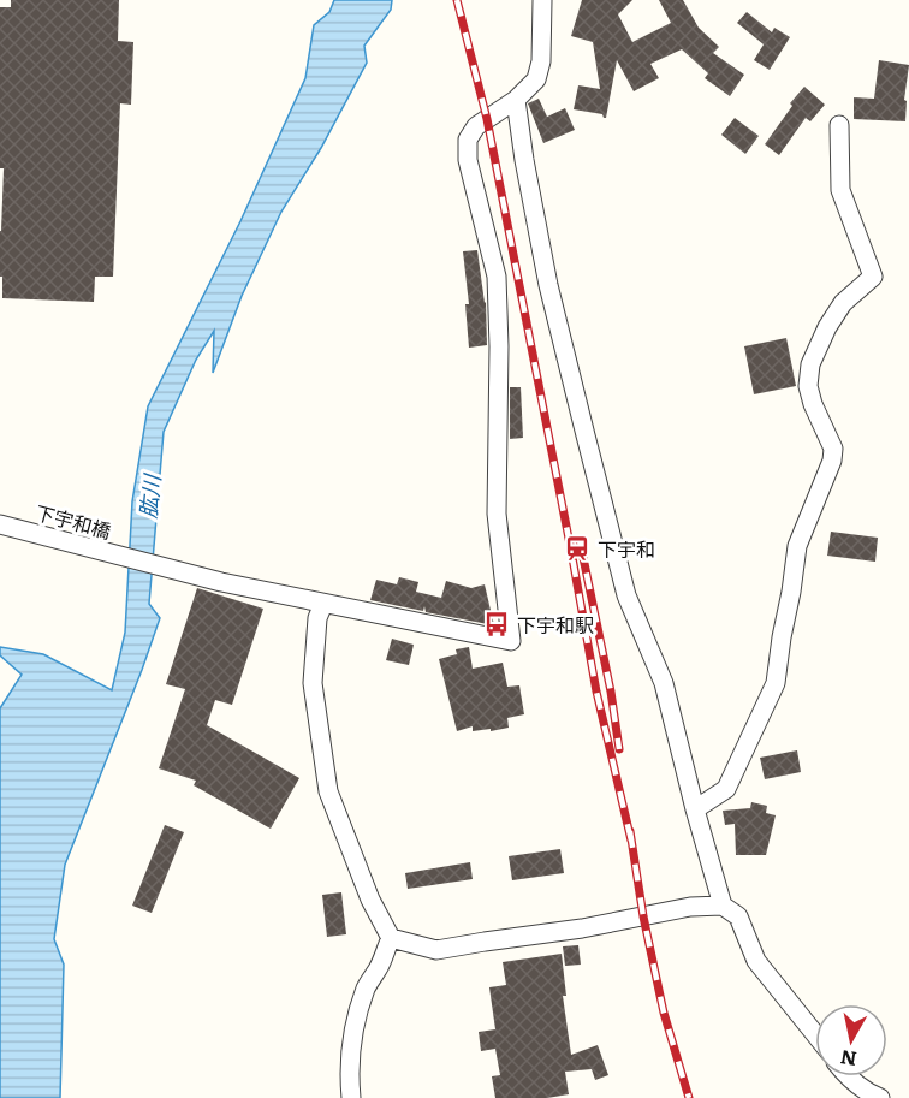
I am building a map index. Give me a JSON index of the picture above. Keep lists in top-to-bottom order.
{
  "streets": {
    "street": ["下宇和橋"]
  },
  "water": ["肱川"],
  "places": {
    "station": ["下宇和"],
    "bus stop": ["下宇和駅"]
  },
  "north": "bottom"
}
